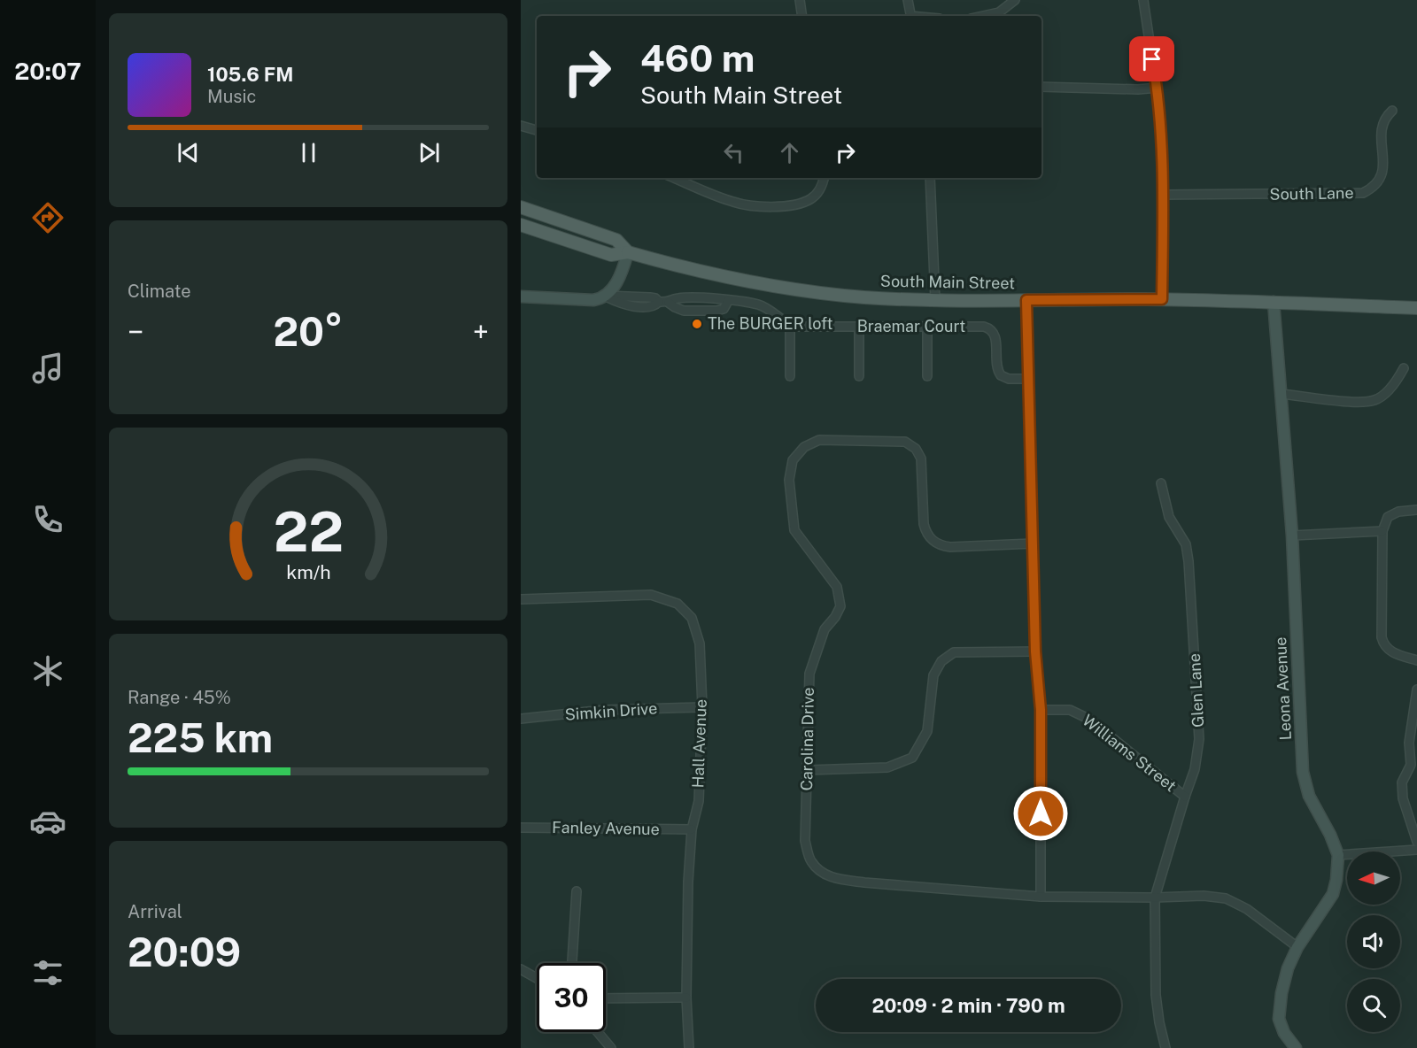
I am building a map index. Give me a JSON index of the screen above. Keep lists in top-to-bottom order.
{
  "streets": {
    "main road": ["South Main Street"],
    "street": [
      "South Lane",
      "Braemar Court",
      "Leona Avenue",
      "Glen Lane",
      "Simkin Drive",
      "Carolina Drive",
      "Hall Avenue",
      "Williams Street",
      "Fanley Avenue"
    ]
  },
  "crossings": [
    ["South Main Street", "Leona Avenue"],
    ["Leona Avenue", "Carolina Drive"],
    ["Glen Lane", "Carolina Drive"],
    ["Glen Lane", "Williams Street"],
    ["Simkin Drive", "Hall Avenue"],
    ["Hall Avenue", "Fanley Avenue"]
  ],
  "places": ["The BURGER loft"],
  "north": "left",
  "page": {
    "tabs": "20:07",
    "turn": ["460 m", "South Main Street"],
    "song": ["105.6 FM", "Music"],
    "tile": [
      "Climate",
      ["Range · 45%", "225 km"],
      ["Arrival", "20:09"]
    ],
    "heat": ["−", "20°", "+"],
    "limit": "30",
    "trip": "20:09 · 2 min · 790 m",
    "gauge": ["22", "km/h"]
  }
}
